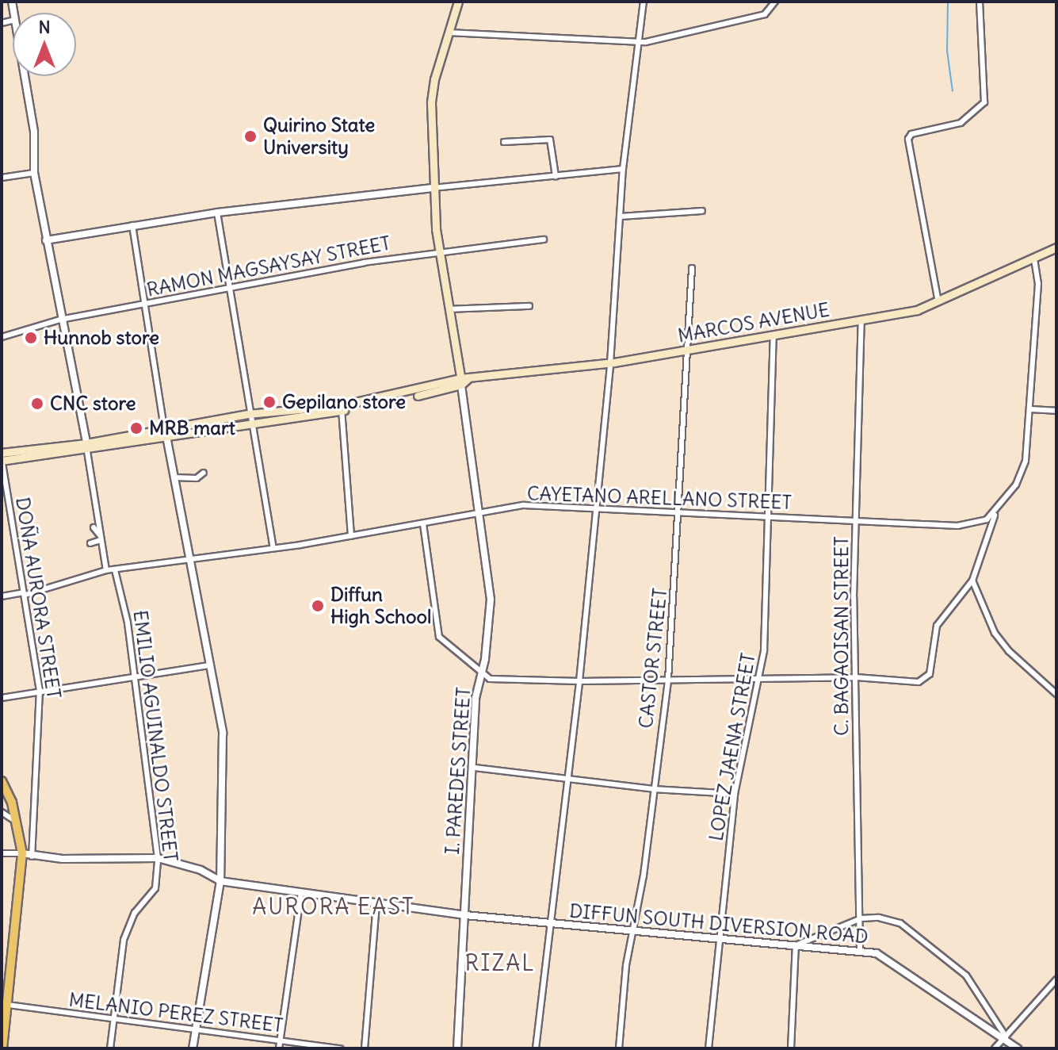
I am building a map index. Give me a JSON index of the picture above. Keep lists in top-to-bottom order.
{
  "streets": {
    "main road": ["MARCOS AVENUE"],
    "street": [
      "RAMON MAGSAYSAY STREET",
      "CAYETANO ARELLANO STREET",
      "DOÑA AURORA STREET",
      "C. BAGAOISAN STREET",
      "CASTOR STREET",
      "EMILIO AGUINALDO STREET",
      "LOPEZ JAENA STREET",
      "I. PAREDES STREET",
      "DIFFUN SOUTH DIVERSION ROAD",
      "MELANIO PEREZ STREET"
    ]
  },
  "crossings": [
    ["MARCOS AVENUE", "DOÑA AURORA STREET"],
    ["MARCOS AVENUE", "C. BAGAOISAN STREET"],
    ["MARCOS AVENUE", "CASTOR STREET"],
    ["MARCOS AVENUE", "LOPEZ JAENA STREET"],
    ["MARCOS AVENUE", "I. PAREDES STREET"],
    ["CAYETANO ARELLANO STREET", "DOÑA AURORA STREET"],
    ["CAYETANO ARELLANO STREET", "C. BAGAOISAN STREET"],
    ["CAYETANO ARELLANO STREET", "CASTOR STREET"],
    ["CAYETANO ARELLANO STREET", "EMILIO AGUINALDO STREET"],
    ["CAYETANO ARELLANO STREET", "LOPEZ JAENA STREET"],
    ["CAYETANO ARELLANO STREET", "I. PAREDES STREET"],
    ["DOÑA AURORA STREET", "DIFFUN SOUTH DIVERSION ROAD"],
    ["C. BAGAOISAN STREET", "DIFFUN SOUTH DIVERSION ROAD"],
    ["CASTOR STREET", "DIFFUN SOUTH DIVERSION ROAD"],
    ["EMILIO AGUINALDO STREET", "DIFFUN SOUTH DIVERSION ROAD"],
    ["EMILIO AGUINALDO STREET", "MELANIO PEREZ STREET"],
    ["LOPEZ JAENA STREET", "DIFFUN SOUTH DIVERSION ROAD"],
    ["I. PAREDES STREET", "DIFFUN SOUTH DIVERSION ROAD"]
  ],
  "districts": ["AURORA EAST", "RIZAL"],
  "places": [
    "Quirino State University",
    "Hunnob store",
    "Gepilano store",
    "CNC store",
    "MRB mart",
    "Diffun High School"
  ],
  "north": "top"
}
